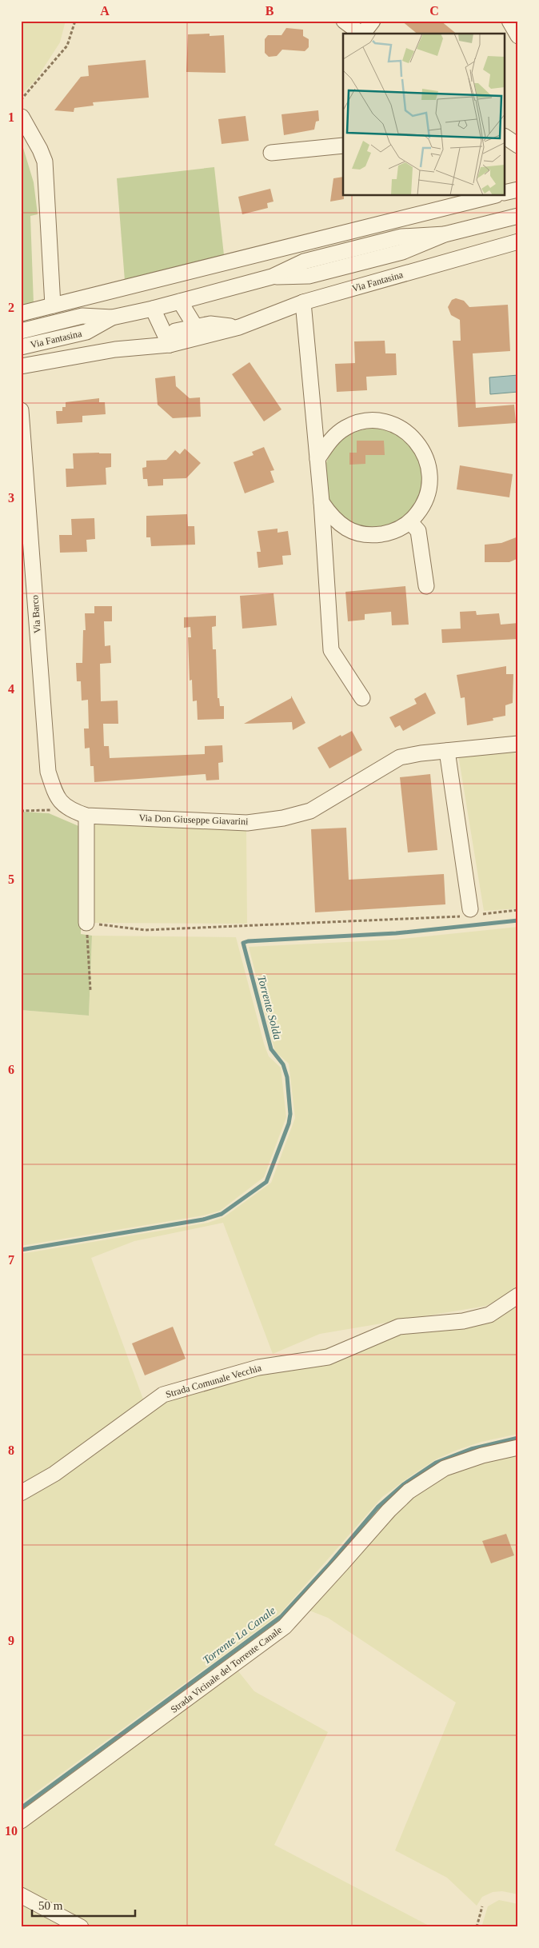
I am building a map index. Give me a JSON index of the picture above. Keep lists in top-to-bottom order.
{
  "streets": {
    "street": [
      "Via Fantasina",
      "Via Barco",
      "Via Don Giuseppe Giavarini",
      "Strada Comunale Vecchia",
      "Strada Vicinale del Torrente Canale"
    ]
  },
  "crossings": [
    ["Via Barco", "Via Don Giuseppe Giavarini"]
  ],
  "water": ["Torrente Solda", "Torrente La Canale"],
  "scale_bar": "50 m",
  "grid": {
    "columns": ["A", "B", "C"],
    "rows": [
      "1",
      "2",
      "3",
      "4",
      "5",
      "6",
      "7",
      "8",
      "9",
      "10"
    ]
  }
}
